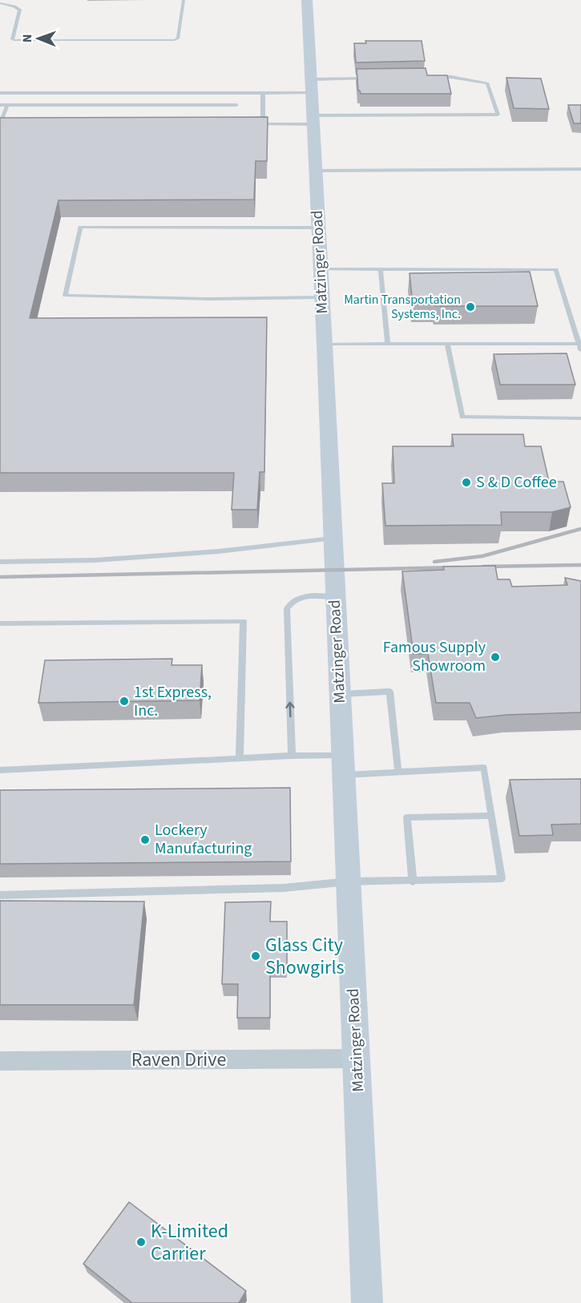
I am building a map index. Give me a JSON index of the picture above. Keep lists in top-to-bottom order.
{
  "streets": {
    "street": ["Matzinger Road", "Raven Drive"]
  },
  "crossings": [
    ["Matzinger Road", "Raven Drive"]
  ],
  "places": [
    "Martin Transportation Systems, Inc.",
    "S & D Coffee",
    "Famous Supply Showroom",
    "1st Express, Inc.",
    "Lockery Manufacturing",
    "Glass City Showgirls",
    "K-Limited Carrier"
  ],
  "north": "left"
}
